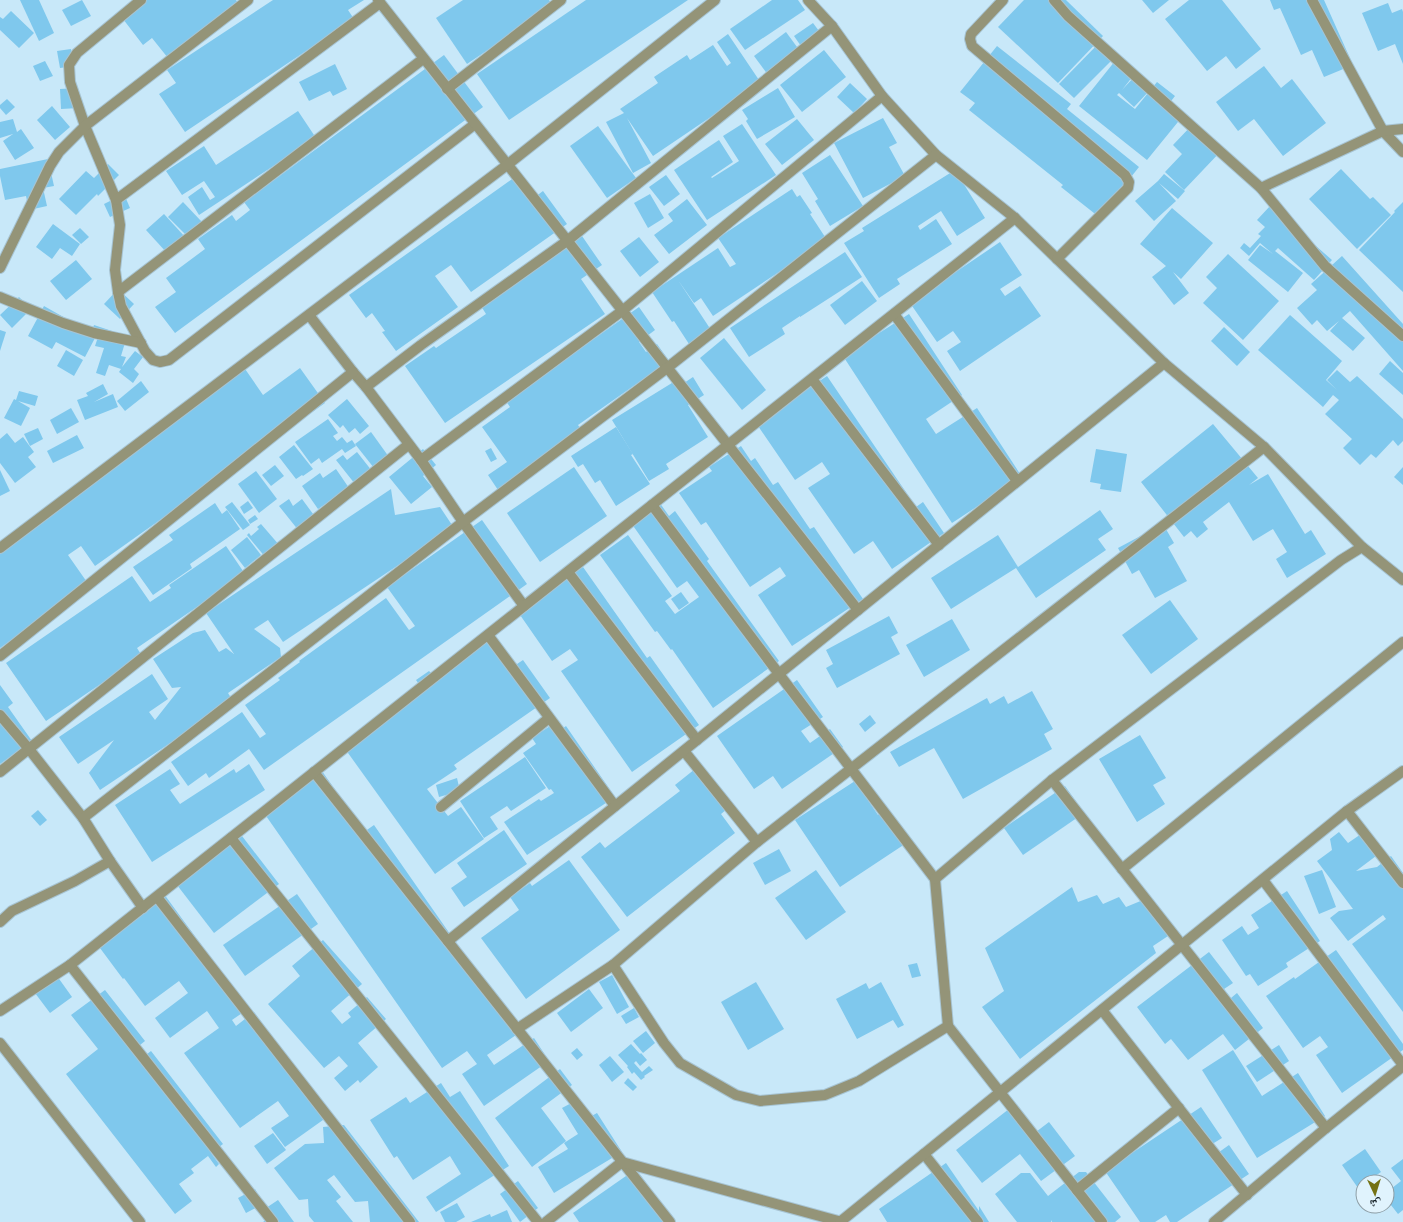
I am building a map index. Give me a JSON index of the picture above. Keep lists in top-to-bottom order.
{
  "north": "bottom"
}
